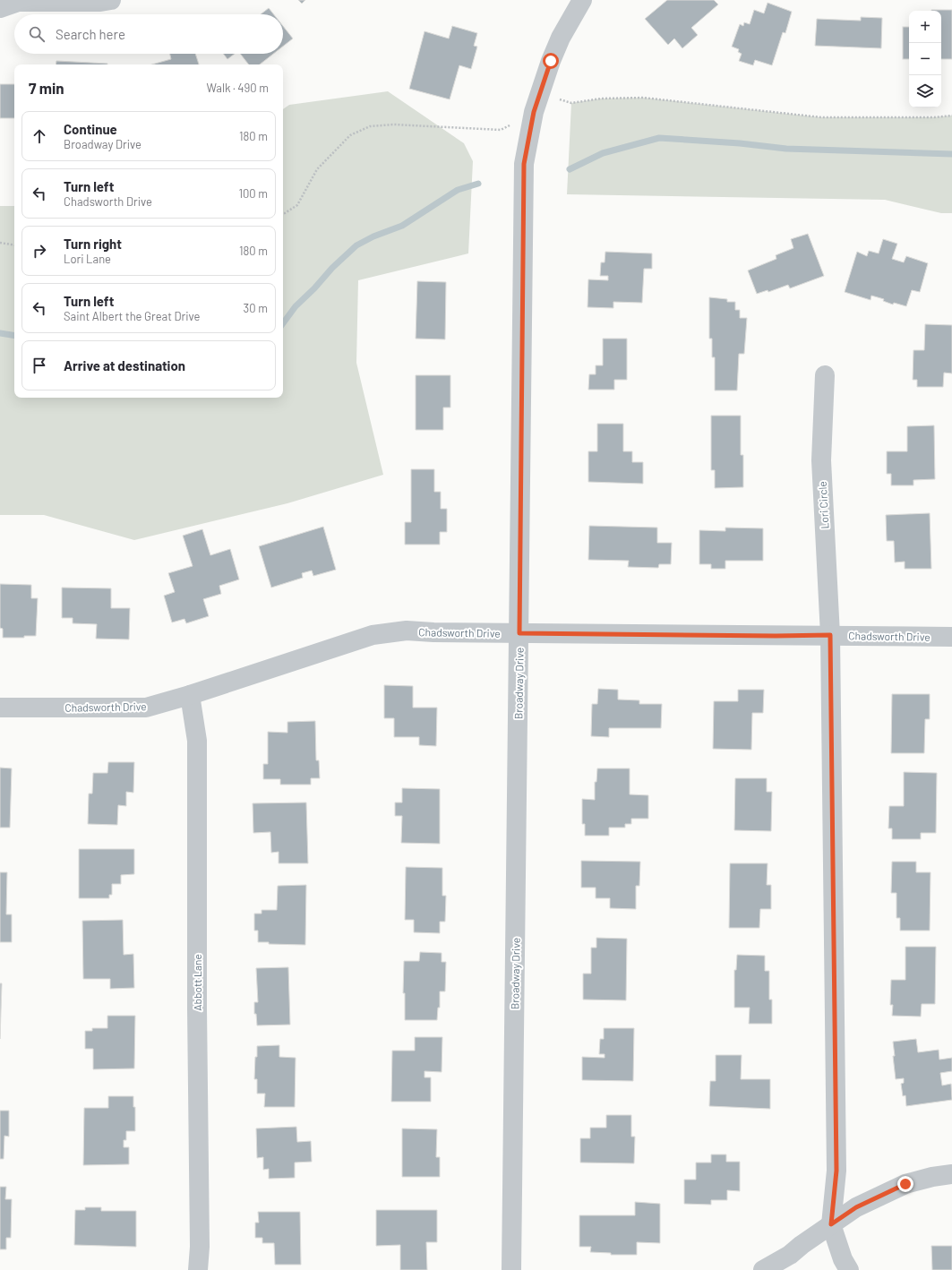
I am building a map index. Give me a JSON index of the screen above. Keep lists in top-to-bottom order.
{
  "streets": {
    "street": [
      "Lori Circle",
      "Chadsworth Drive",
      "Broadway Drive",
      "Abbott Lane"
    ]
  },
  "crossings": [
    ["Lori Circle", "Chadsworth Drive"],
    ["Chadsworth Drive", "Broadway Drive"],
    ["Chadsworth Drive", "Abbott Lane"]
  ],
  "page": {
    "map_buttons": ["+", "−"],
    "search": "Search here",
    "heading": ["7 min", "Walk · 490 m"],
    "list": [
      ["Continue", "Broadway Drive", "180 m"],
      ["Turn left", "Chadsworth Drive", "100 m"],
      ["Turn right", "Lori Lane", "180 m"],
      ["Turn left", "Saint Albert the Great Drive", "30 m"],
      "Arrive at destination"
    ]
  }
}
